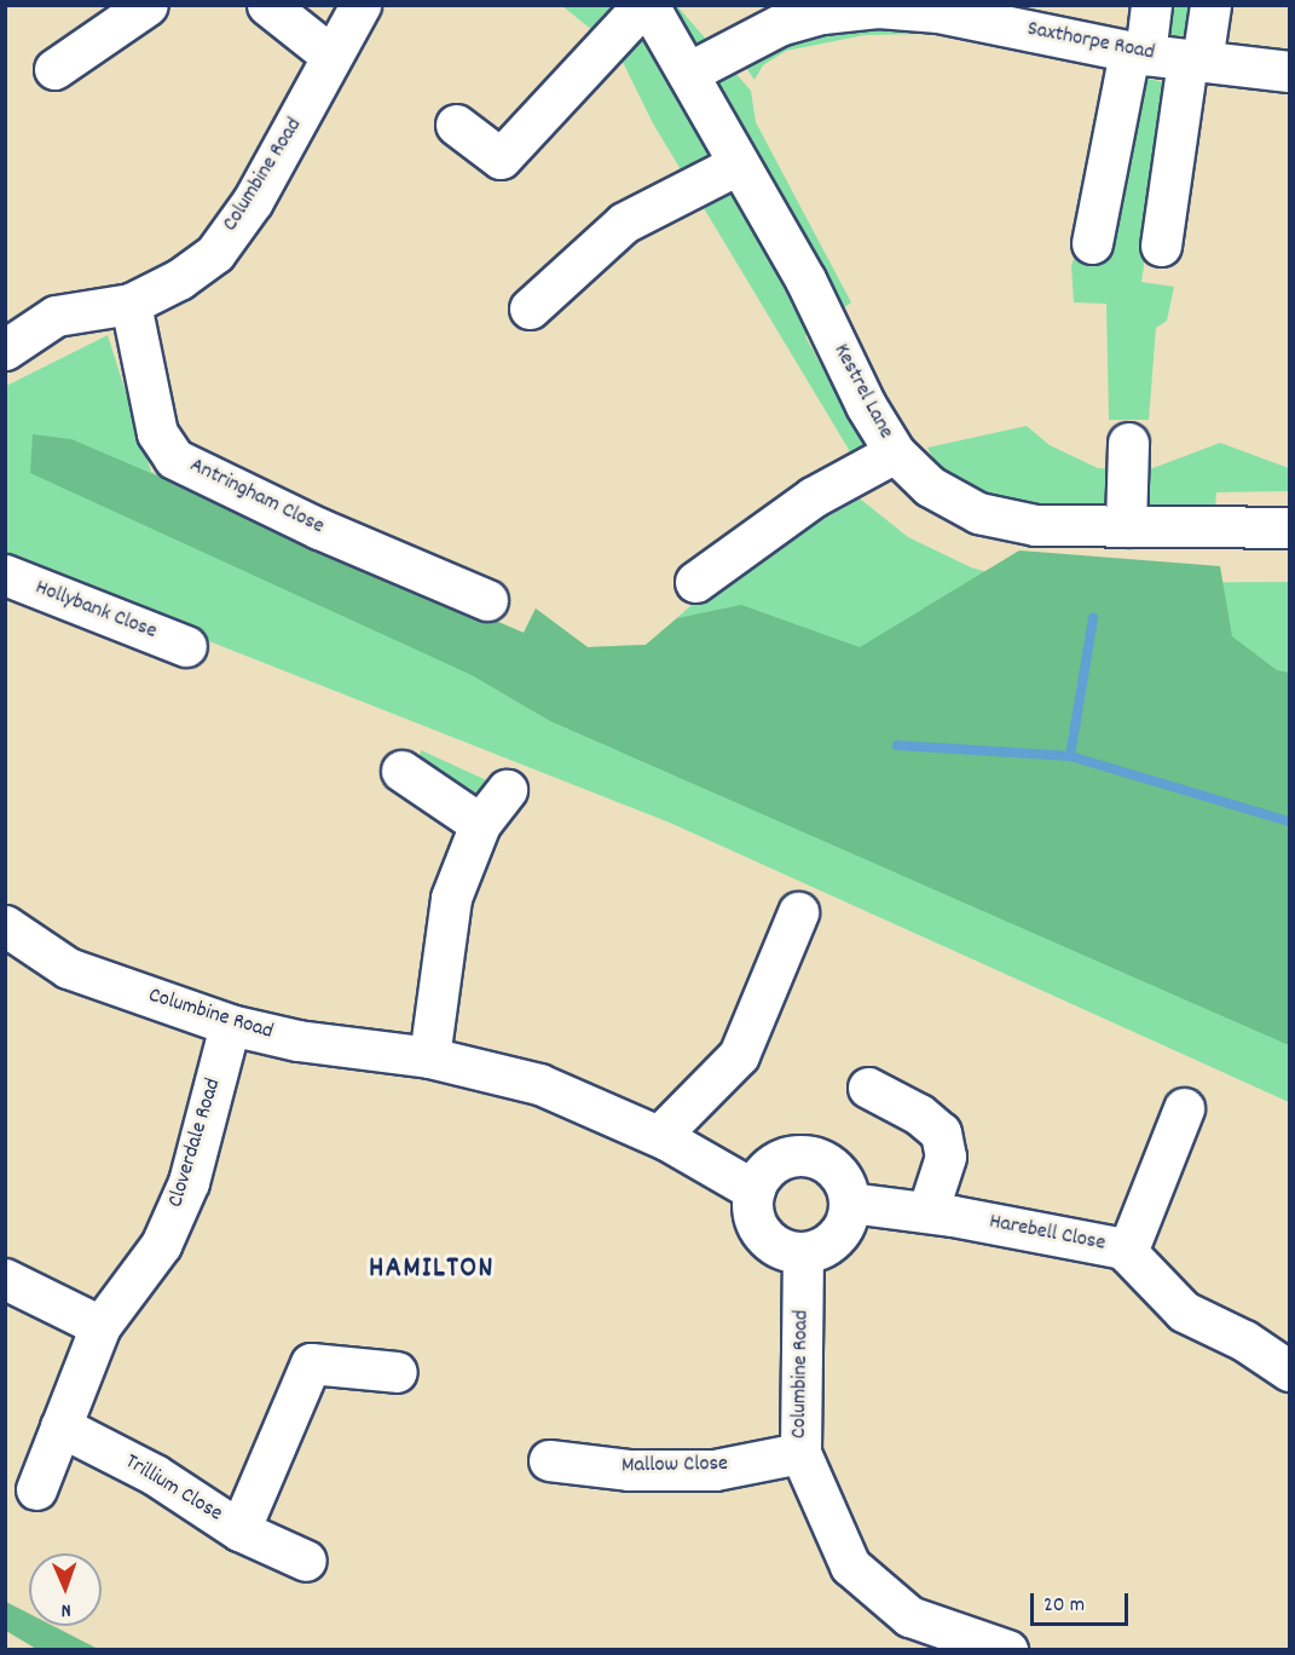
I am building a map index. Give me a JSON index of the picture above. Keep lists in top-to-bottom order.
{
  "streets": {
    "street": [
      "Saxthorpe Road",
      "Columbine Road",
      "Kestrel Lane",
      "Antringham Close",
      "Hollybank Close",
      "Cloverdale Road",
      "Harebell Close",
      "Mallow Close",
      "Trillium Close"
    ]
  },
  "crossings": [
    ["Saxthorpe Road", "Kestrel Lane"],
    ["Columbine Road", "Antringham Close"],
    ["Columbine Road", "Cloverdale Road"],
    ["Columbine Road", "Harebell Close"],
    ["Columbine Road", "Mallow Close"],
    ["Cloverdale Road", "Trillium Close"]
  ],
  "districts": ["HAMILTON"],
  "scale_bar": "20 m",
  "north": "bottom"
}
